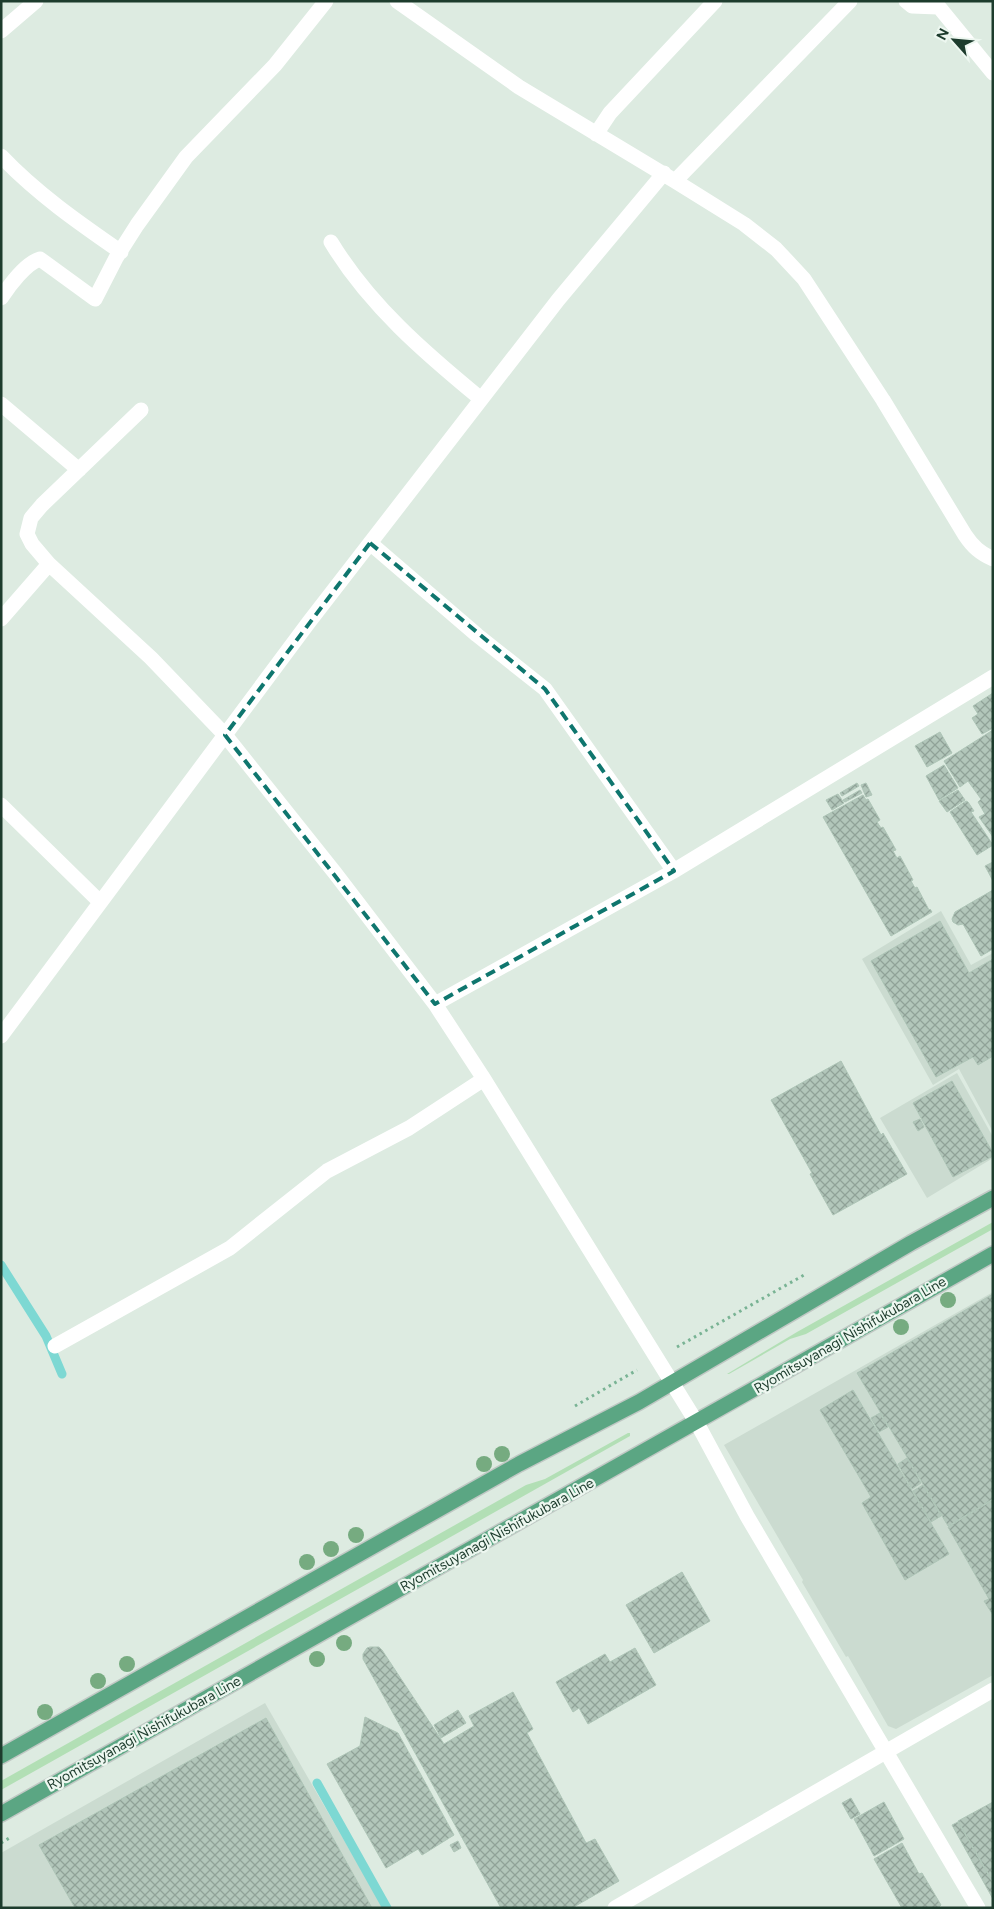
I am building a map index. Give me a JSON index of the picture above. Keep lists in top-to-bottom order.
{
  "streets": {
    "main road": ["Ryomitsuyanagi Nishifukubara Line"]
  },
  "north": "top left"
}
